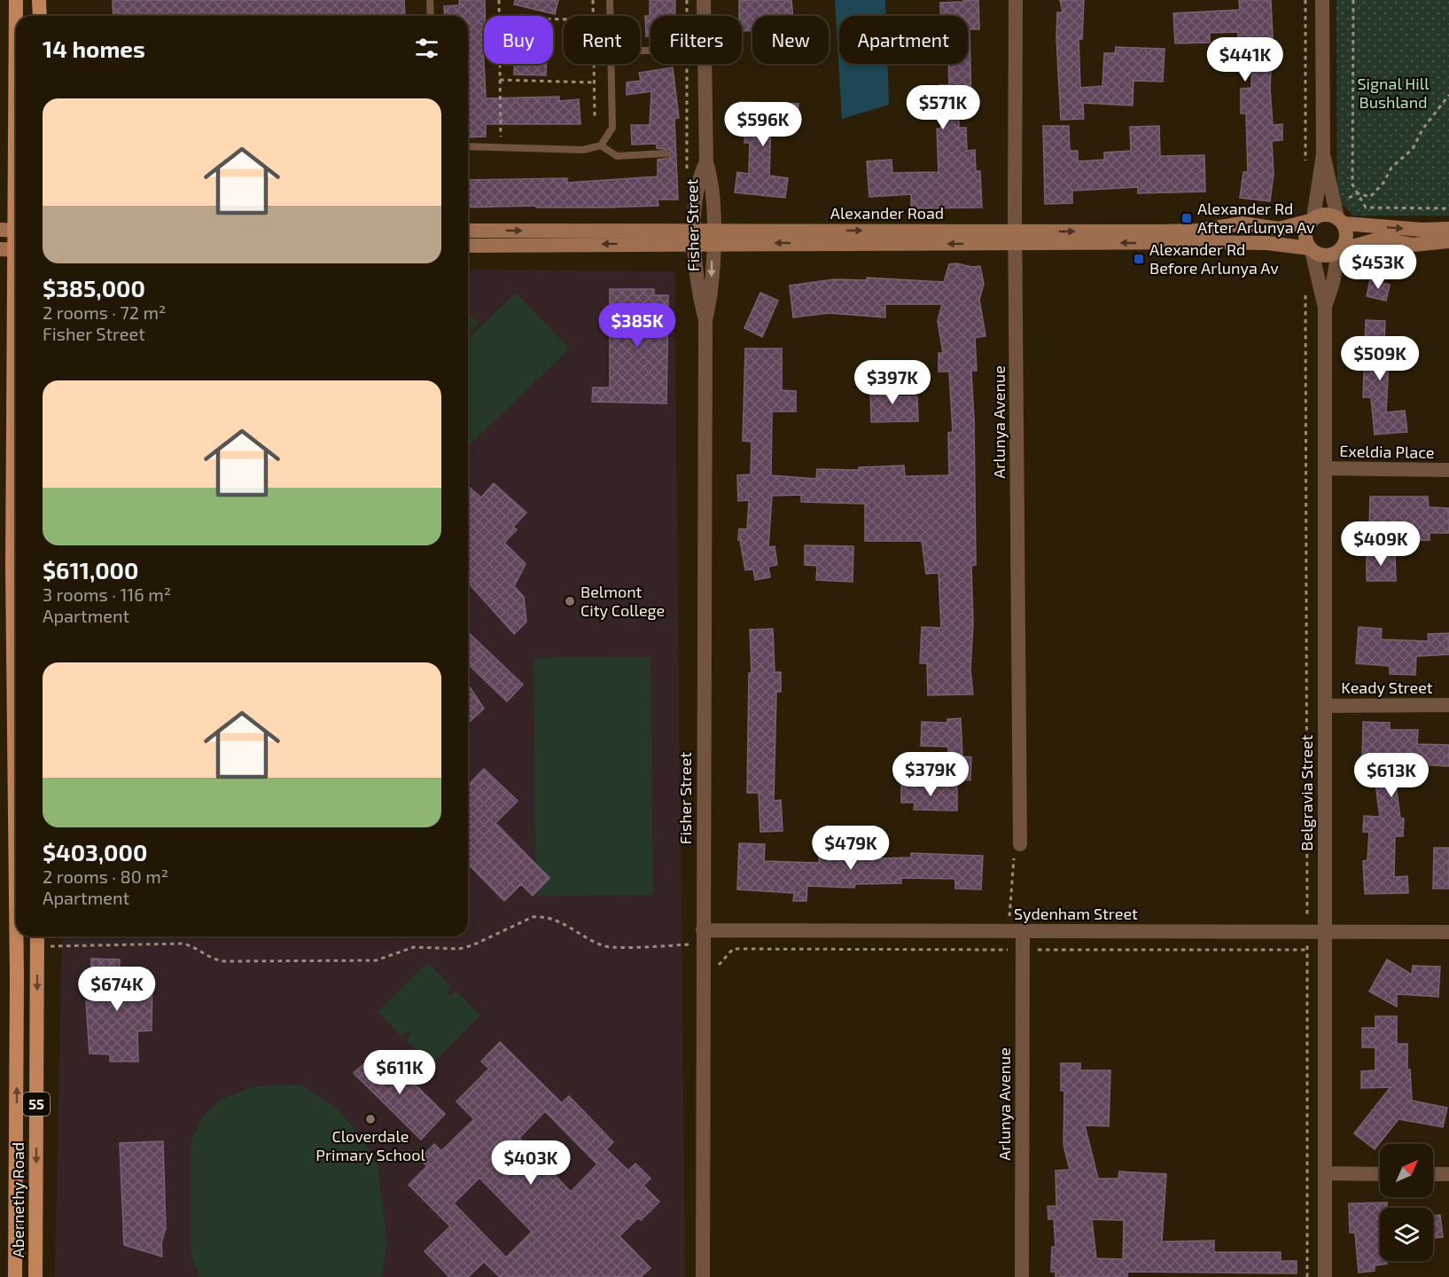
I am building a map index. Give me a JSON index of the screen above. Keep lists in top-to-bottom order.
{
  "streets": {
    "main road": ["Alexander Road", "55", "Abernethy Road"],
    "street": [
      "Fisher Street",
      "Arlunya Avenue",
      "Exeldia Place",
      "Keady Street",
      "Belgravia Street",
      "Sydenham Street"
    ]
  },
  "crossings": [
    ["Alexander Road", "Fisher Street"],
    ["Alexander Road", "Arlunya Avenue"],
    ["Alexander Road", "Belgravia Street"],
    ["Fisher Street", "Sydenham Street"],
    ["Arlunya Avenue", "Sydenham Street"],
    ["Exeldia Place", "Belgravia Street"],
    ["Keady Street", "Belgravia Street"],
    ["Belgravia Street", "Sydenham Street"]
  ],
  "parks": ["Signal Hill Bushland"],
  "places": {
    "transit": ["Alexander Rd After Arlunya Av", "Alexander Rd Before Arlunya Av"],
    "other": ["Belmont City College", "Cloverdale Primary School"]
  },
  "north": "top right",
  "page": {
    "chip": [
      "Buy",
      "Rent",
      "Filters",
      "New",
      "Apartment"
    ],
    "heading": "14 homes",
    "price": [
      "$441K",
      "$571K",
      "$596K",
      "$453K",
      "$385K",
      "$509K",
      "$397K",
      "$409K",
      "$379K",
      "$613K",
      "$479K",
      "$674K",
      "$611K",
      "$403K"
    ],
    "list": [
      {
        "name": "$385,000",
        "note": "2 rooms · 72 m² · Fisher Street"
      },
      {
        "name": "$611,000",
        "note": "3 rooms · 116 m² · Apartment"
      },
      {
        "name": "$403,000",
        "note": "2 rooms · 80 m² · Apartment"
      }
    ]
  }
}
